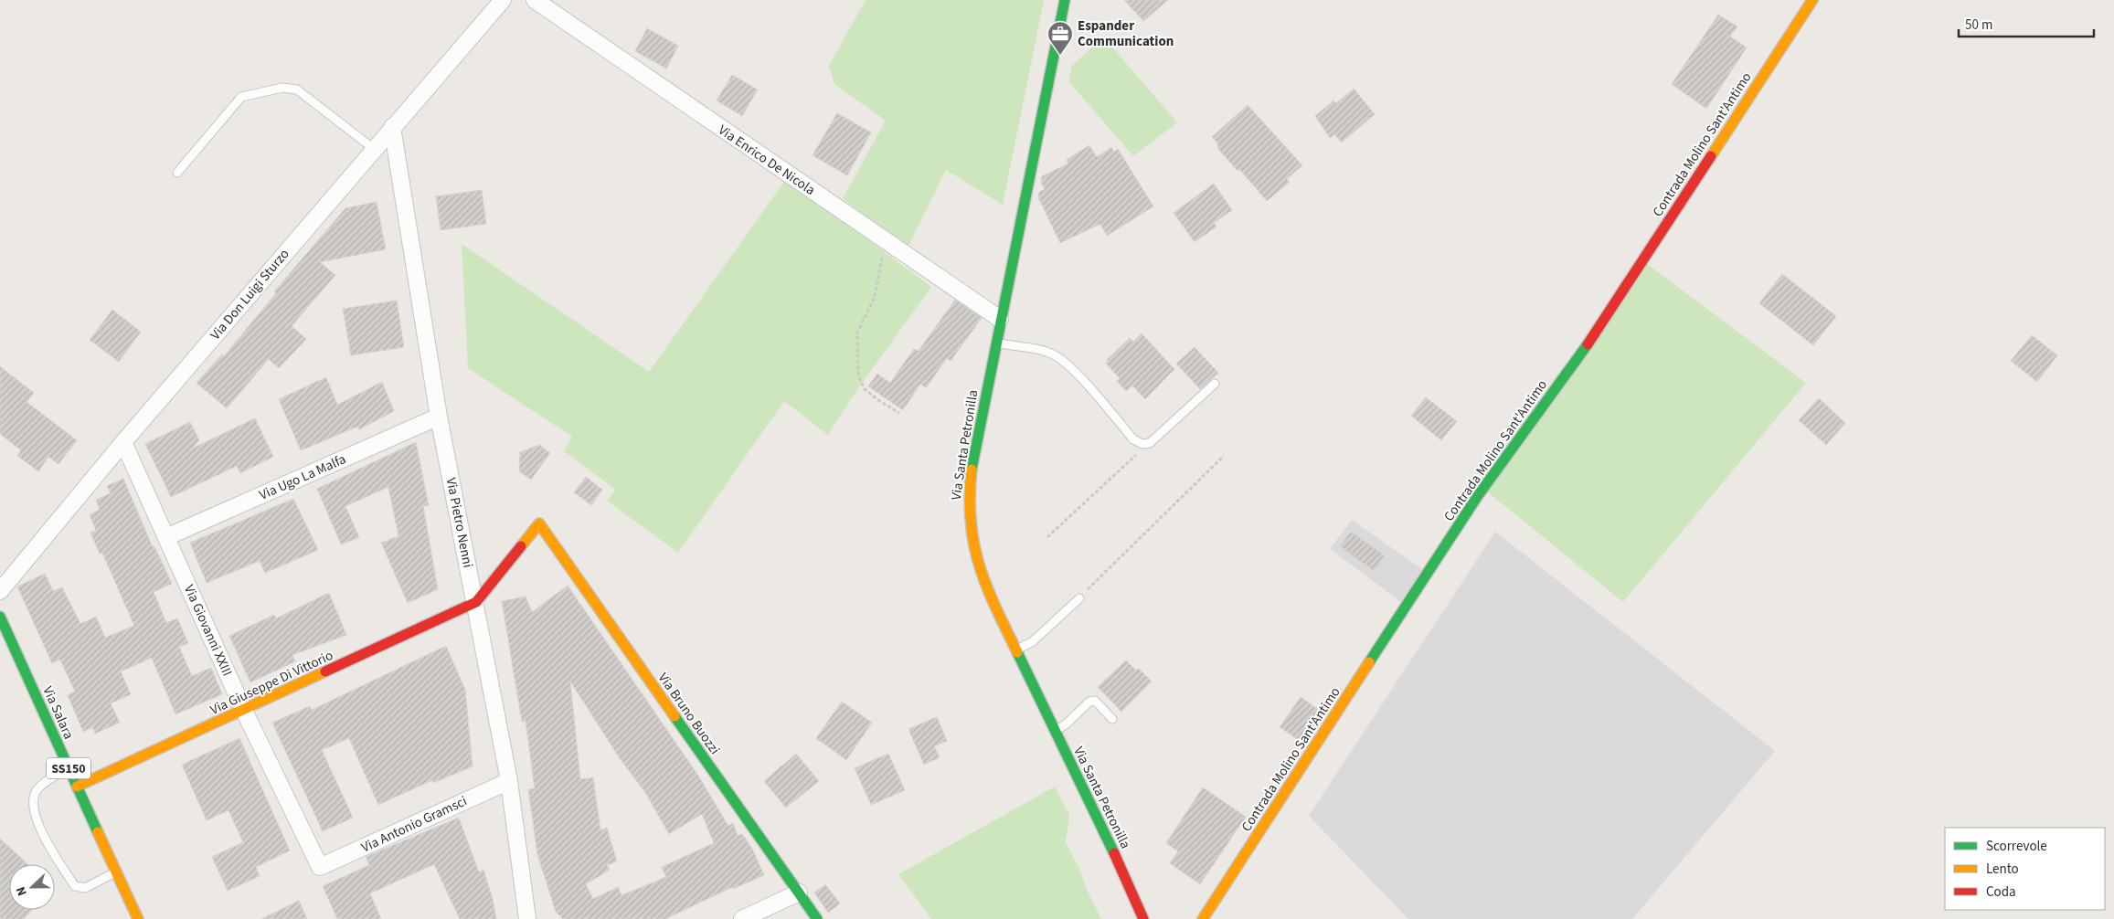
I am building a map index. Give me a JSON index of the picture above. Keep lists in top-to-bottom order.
{
  "streets": {
    "street": [
      "Contrada Molino Sant'Antimo",
      "Via Enrico De Nicola",
      "Via Don Luigi Sturzo",
      "Via Santa Petronilla",
      "Via Ugo La Malfa",
      "Via Pietro Nenni",
      "Via Giovanni XXIII",
      "Via Giuseppe Di Vittorio",
      "Via Salara",
      "Via Bruno Buozzi",
      "SS150",
      "Via Antonio Gramsci"
    ]
  },
  "crossings": [
    ["Via Enrico De Nicola", "Via Santa Petronilla"],
    ["Via Don Luigi Sturzo", "Via Pietro Nenni"],
    ["Via Don Luigi Sturzo", "Via Giovanni XXIII"],
    ["Via Ugo La Malfa", "Via Pietro Nenni"],
    ["Via Ugo La Malfa", "Via Giovanni XXIII"],
    ["Via Pietro Nenni", "Via Giuseppe Di Vittorio"],
    ["Via Pietro Nenni", "Via Bruno Buozzi"],
    ["Via Pietro Nenni", "Via Antonio Gramsci"],
    ["Via Giovanni XXIII", "Via Giuseppe Di Vittorio"],
    ["Via Giovanni XXIII", "Via Antonio Gramsci"],
    ["Via Giuseppe Di Vittorio", "Via Salara"],
    ["Via Giuseppe Di Vittorio", "Via Bruno Buozzi"]
  ],
  "places": {
    "office": ["Espander Communication"]
  },
  "legend": ["Scorrevole", "Lento", "Coda"],
  "scale_bar": "50 m",
  "north": "left"
}
